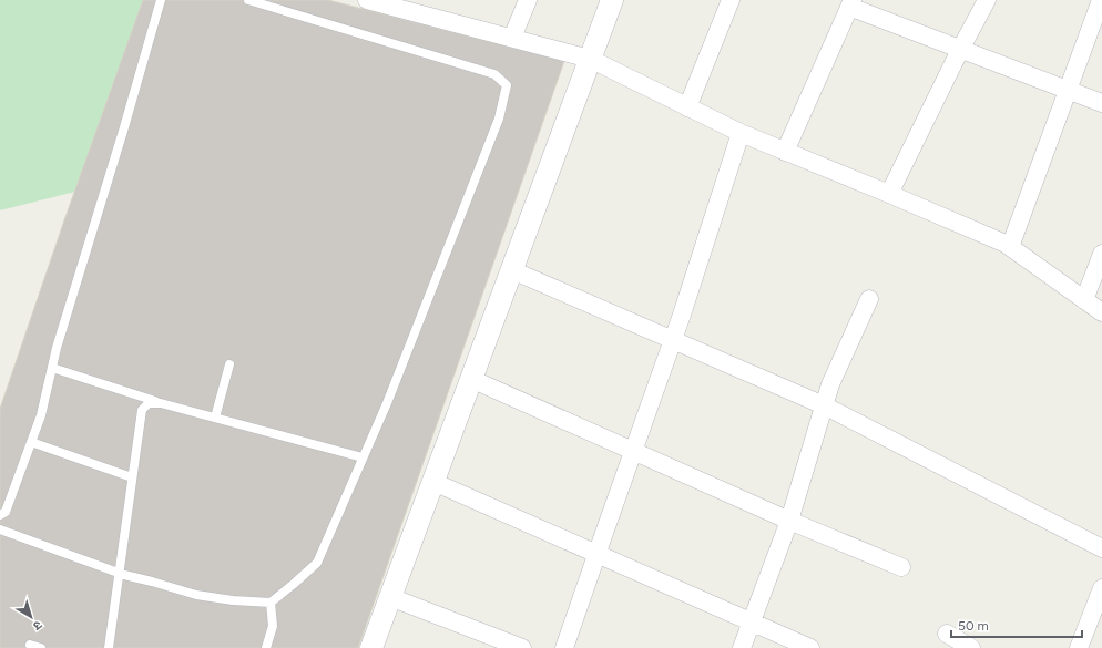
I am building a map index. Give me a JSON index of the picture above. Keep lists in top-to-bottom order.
{
  "scale_bar": "50 m",
  "north": "bottom right"
}
